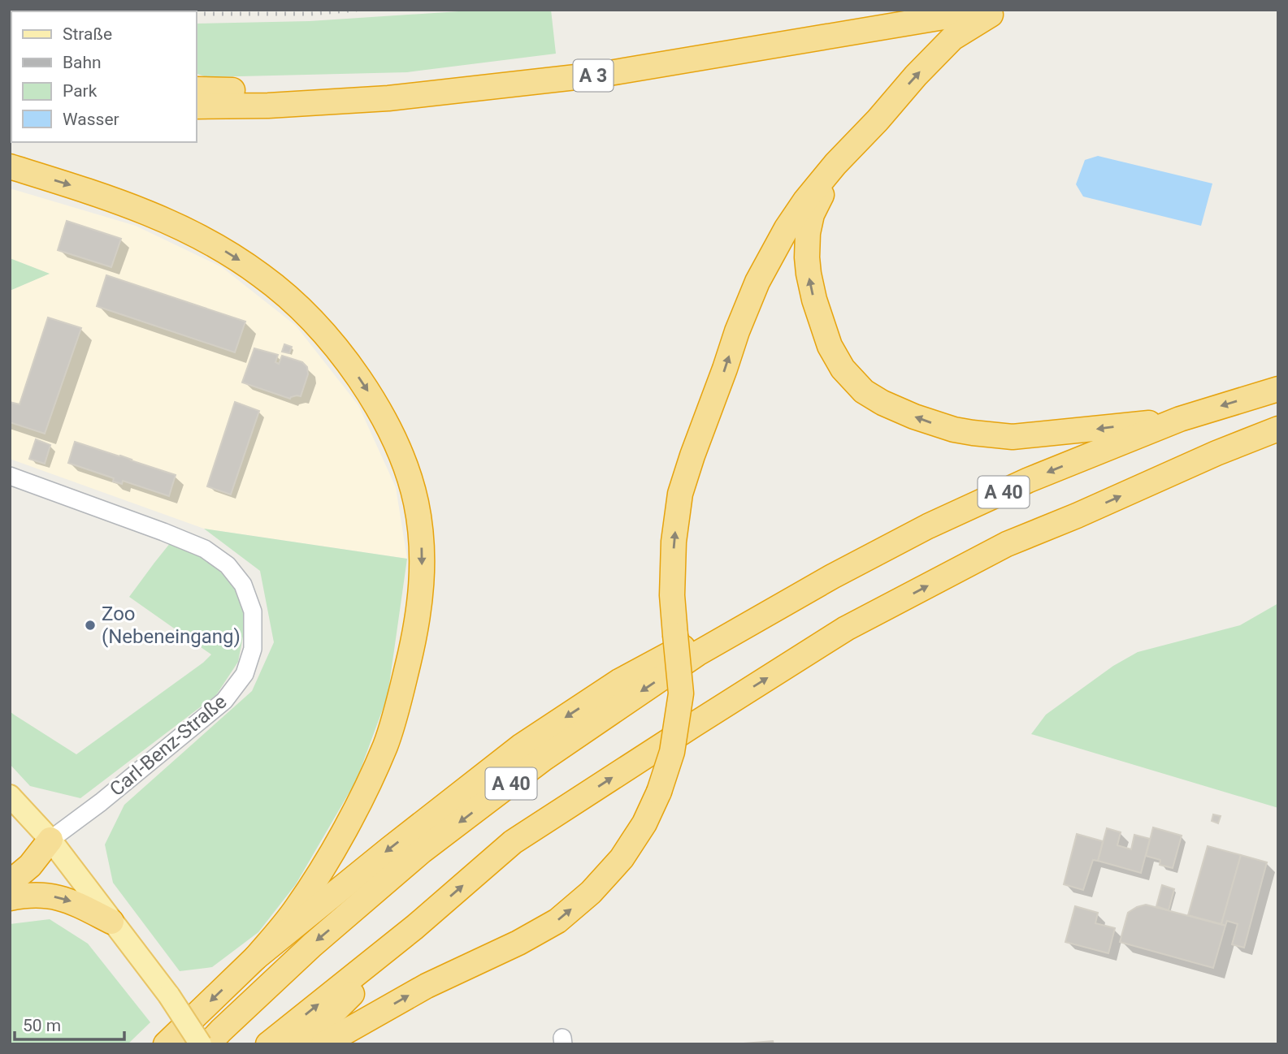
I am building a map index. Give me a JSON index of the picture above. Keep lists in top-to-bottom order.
{
  "streets": {
    "highway": ["A 3", "A 40"],
    "street": ["Carl-Benz-Straße"]
  },
  "places": ["Zoo (Nebeneingang)"],
  "legend": [
    "Straße",
    "Bahn",
    "Park",
    "Wasser"
  ],
  "scale_bar": "50 m"
}
